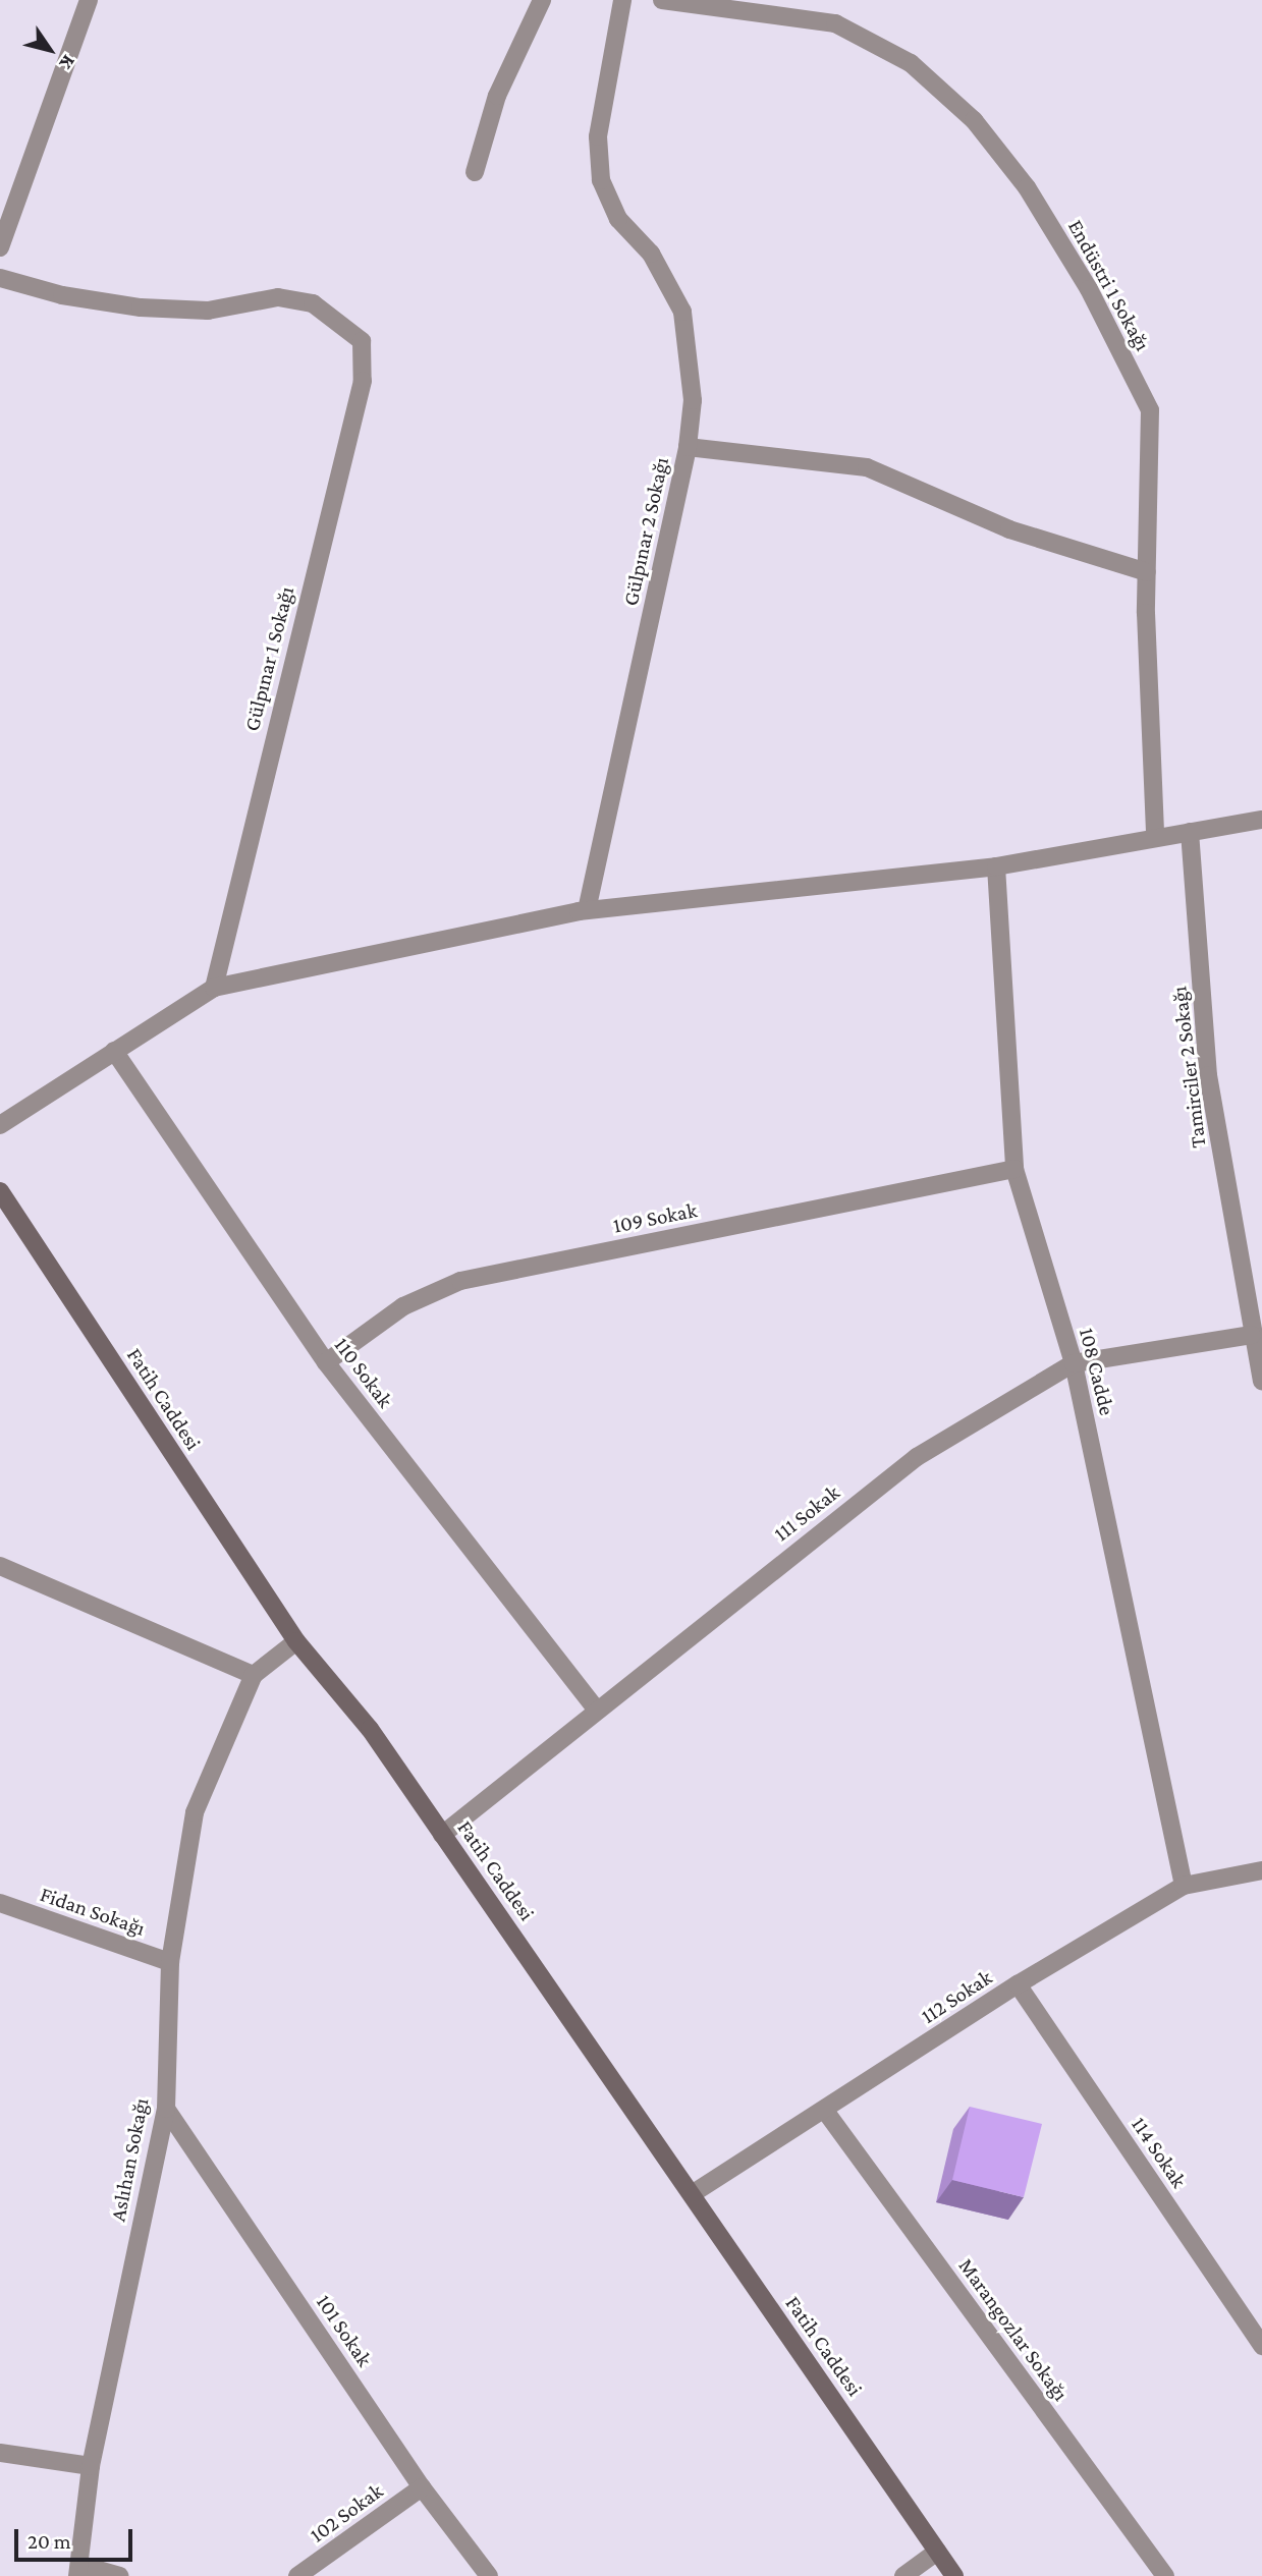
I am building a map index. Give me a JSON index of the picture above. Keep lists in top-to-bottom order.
{
  "streets": {
    "main road": ["Fatih Caddesi"],
    "street": [
      "Endüstri 1 Sokağı",
      "Gülpınar 2 Sokağı",
      "Gülpınar 1 Sokağı",
      "Tamirciler 2 Sokağı",
      "109 Sokak",
      "108 Cadde",
      "110 Sokak",
      "111 Sokak",
      "Fidan Sokağı",
      "112 Sokak",
      "114 Sokak",
      "Aslıhan Sokağı",
      "Marangozlar Sokağı",
      "101 Sokak",
      "102 Sokak"
    ]
  },
  "crossings": [
    ["Tamirciler 2 Sokağı", "111 Sokak"],
    ["109 Sokak", "108 Cadde"],
    ["109 Sokak", "110 Sokak"],
    ["108 Cadde", "111 Sokak"],
    ["108 Cadde", "112 Sokak"],
    ["110 Sokak", "111 Sokak"],
    ["Fatih Caddesi", "111 Sokak"],
    ["Fatih Caddesi", "112 Sokak"],
    ["Fidan Sokağı", "Aslıhan Sokağı"],
    ["112 Sokak", "114 Sokak"],
    ["112 Sokak", "Marangozlar Sokağı"],
    ["Aslıhan Sokağı", "101 Sokak"],
    ["101 Sokak", "102 Sokak"]
  ],
  "scale_bar": "20 m",
  "north": "bottom right"
}
